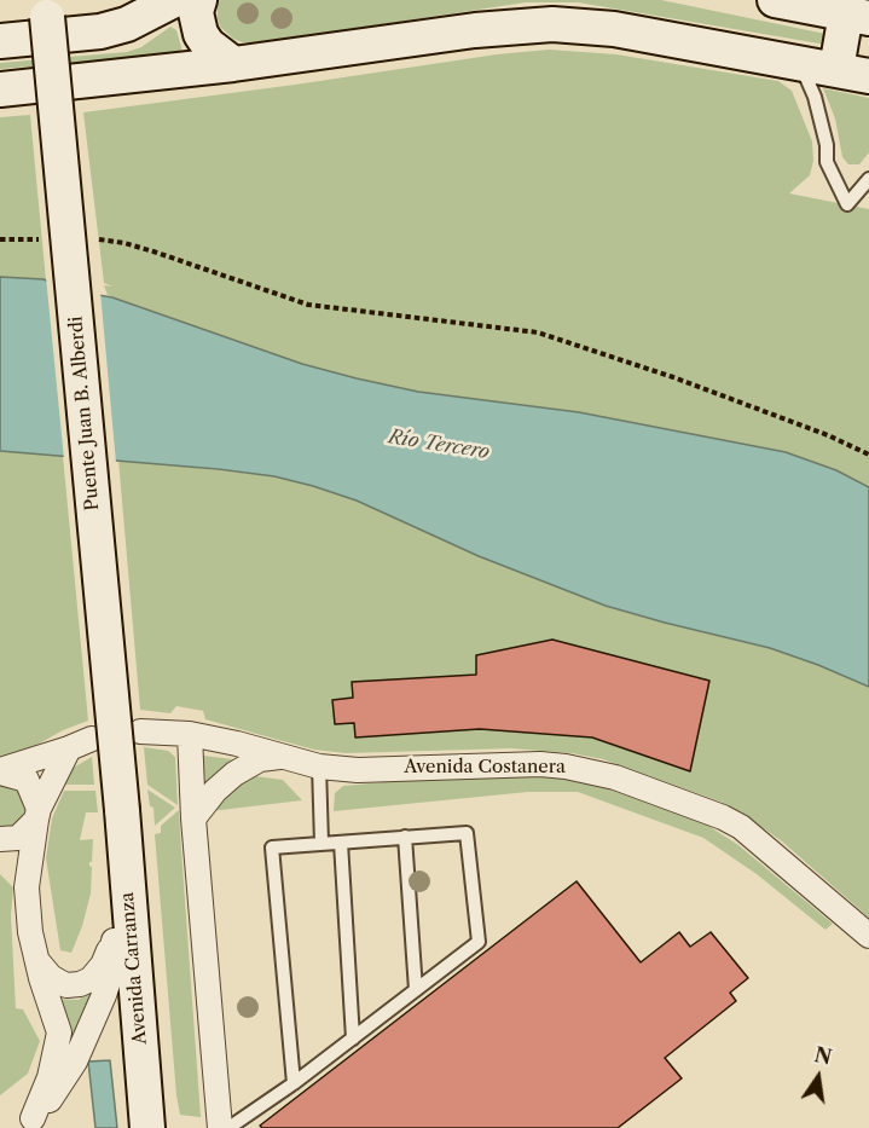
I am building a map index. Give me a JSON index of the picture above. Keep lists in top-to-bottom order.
{
  "streets": {
    "main road": ["Puente Juan B. Alberdi", "Avenida Carranza"],
    "street": ["Avenida Costanera"]
  },
  "crossings": [
    ["Puente Juan B. Alberdi", "Avenida Carranza"]
  ],
  "water": ["Río Tercero"],
  "north": "top"
}
